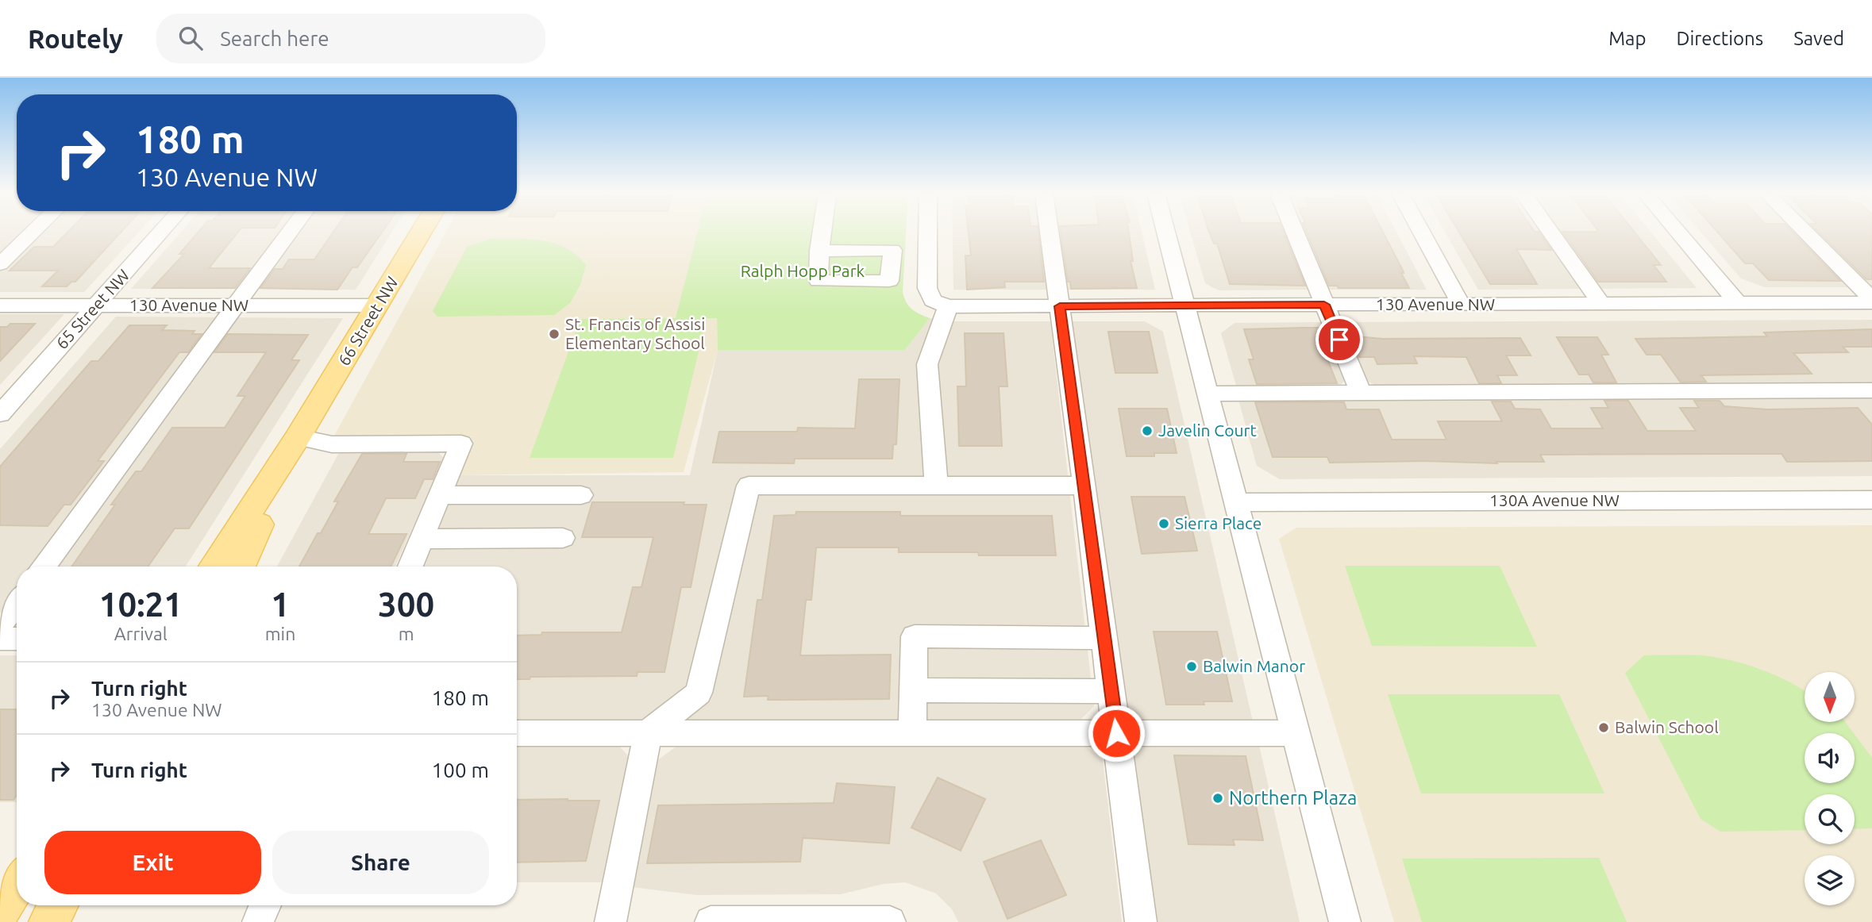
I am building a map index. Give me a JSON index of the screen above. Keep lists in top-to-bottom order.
{
  "streets": {
    "main road": ["66 Street NW"],
    "street": ["130 Avenue NW", "65 Street NW", "130A Avenue NW"]
  },
  "crossings": [
    ["130 Avenue NW", "65 Street NW"],
    ["130 Avenue NW", "66 Street NW"]
  ],
  "parks": ["Ralph Hopp Park"],
  "places": [
    "St. Francis of Assisi Elementary School",
    "Javelin Court",
    "Sierra Place",
    "Balwin Manor",
    "Balwin School",
    "Northern Plaza"
  ],
  "north": "bottom",
  "page": {
    "header": "Routely",
    "search": "Search here",
    "nav": ["Map", "Directions", "Saved"],
    "turn": ["180 m", "130 Avenue NW"],
    "eta": [
      "10:21",
      "Arrival",
      "1",
      "min",
      "300",
      "m"
    ],
    "list": [
      {
        "name": "Turn right",
        "note": "130 Avenue NW",
        "value": "180 m"
      },
      {
        "name": "Turn right",
        "value": "100 m"
      }
    ],
    "buttons": ["Exit", "Share"]
  }
}
